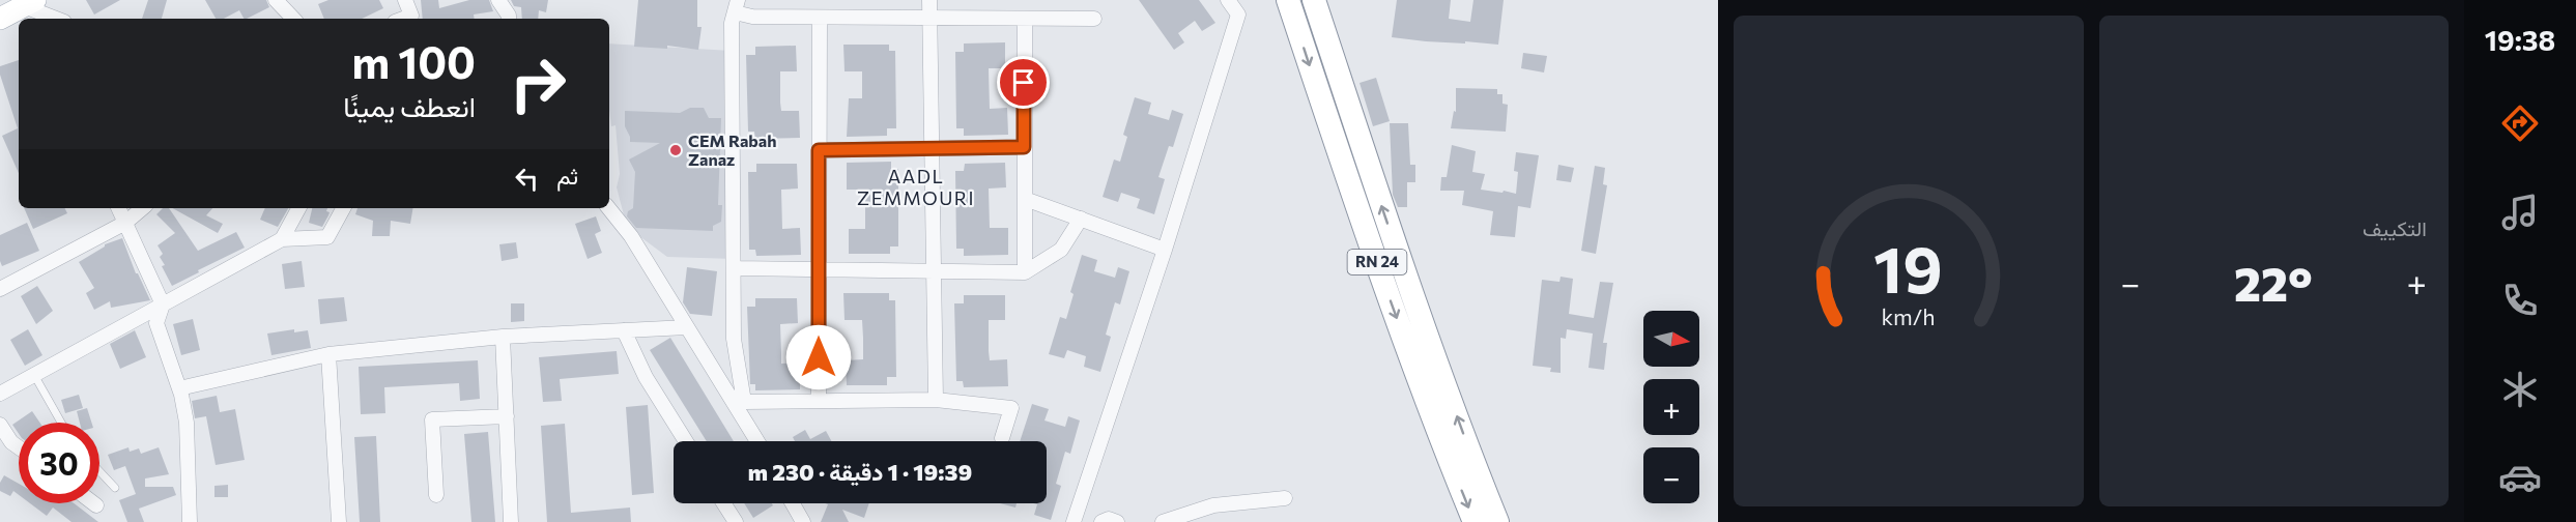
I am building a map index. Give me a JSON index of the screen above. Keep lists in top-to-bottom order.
{
  "streets": {
    "highway": ["RN 24"]
  },
  "districts": ["AADL ZEMMOURI"],
  "places": ["CEM Rabah Zanaz"],
  "north": "right",
  "page": {
    "tabs": "19:38",
    "tile": "التكييف",
    "turn": ["100 m", "انعطف يمينًا"],
    "then": "ثم",
    "heat": ["−", "22°", "+"],
    "map_buttons": ["+", "−"],
    "limit": "30",
    "trip": "19:39 · 1 دقيقة · 230 m",
    "gauge": ["19", "km/h"]
  }
}
